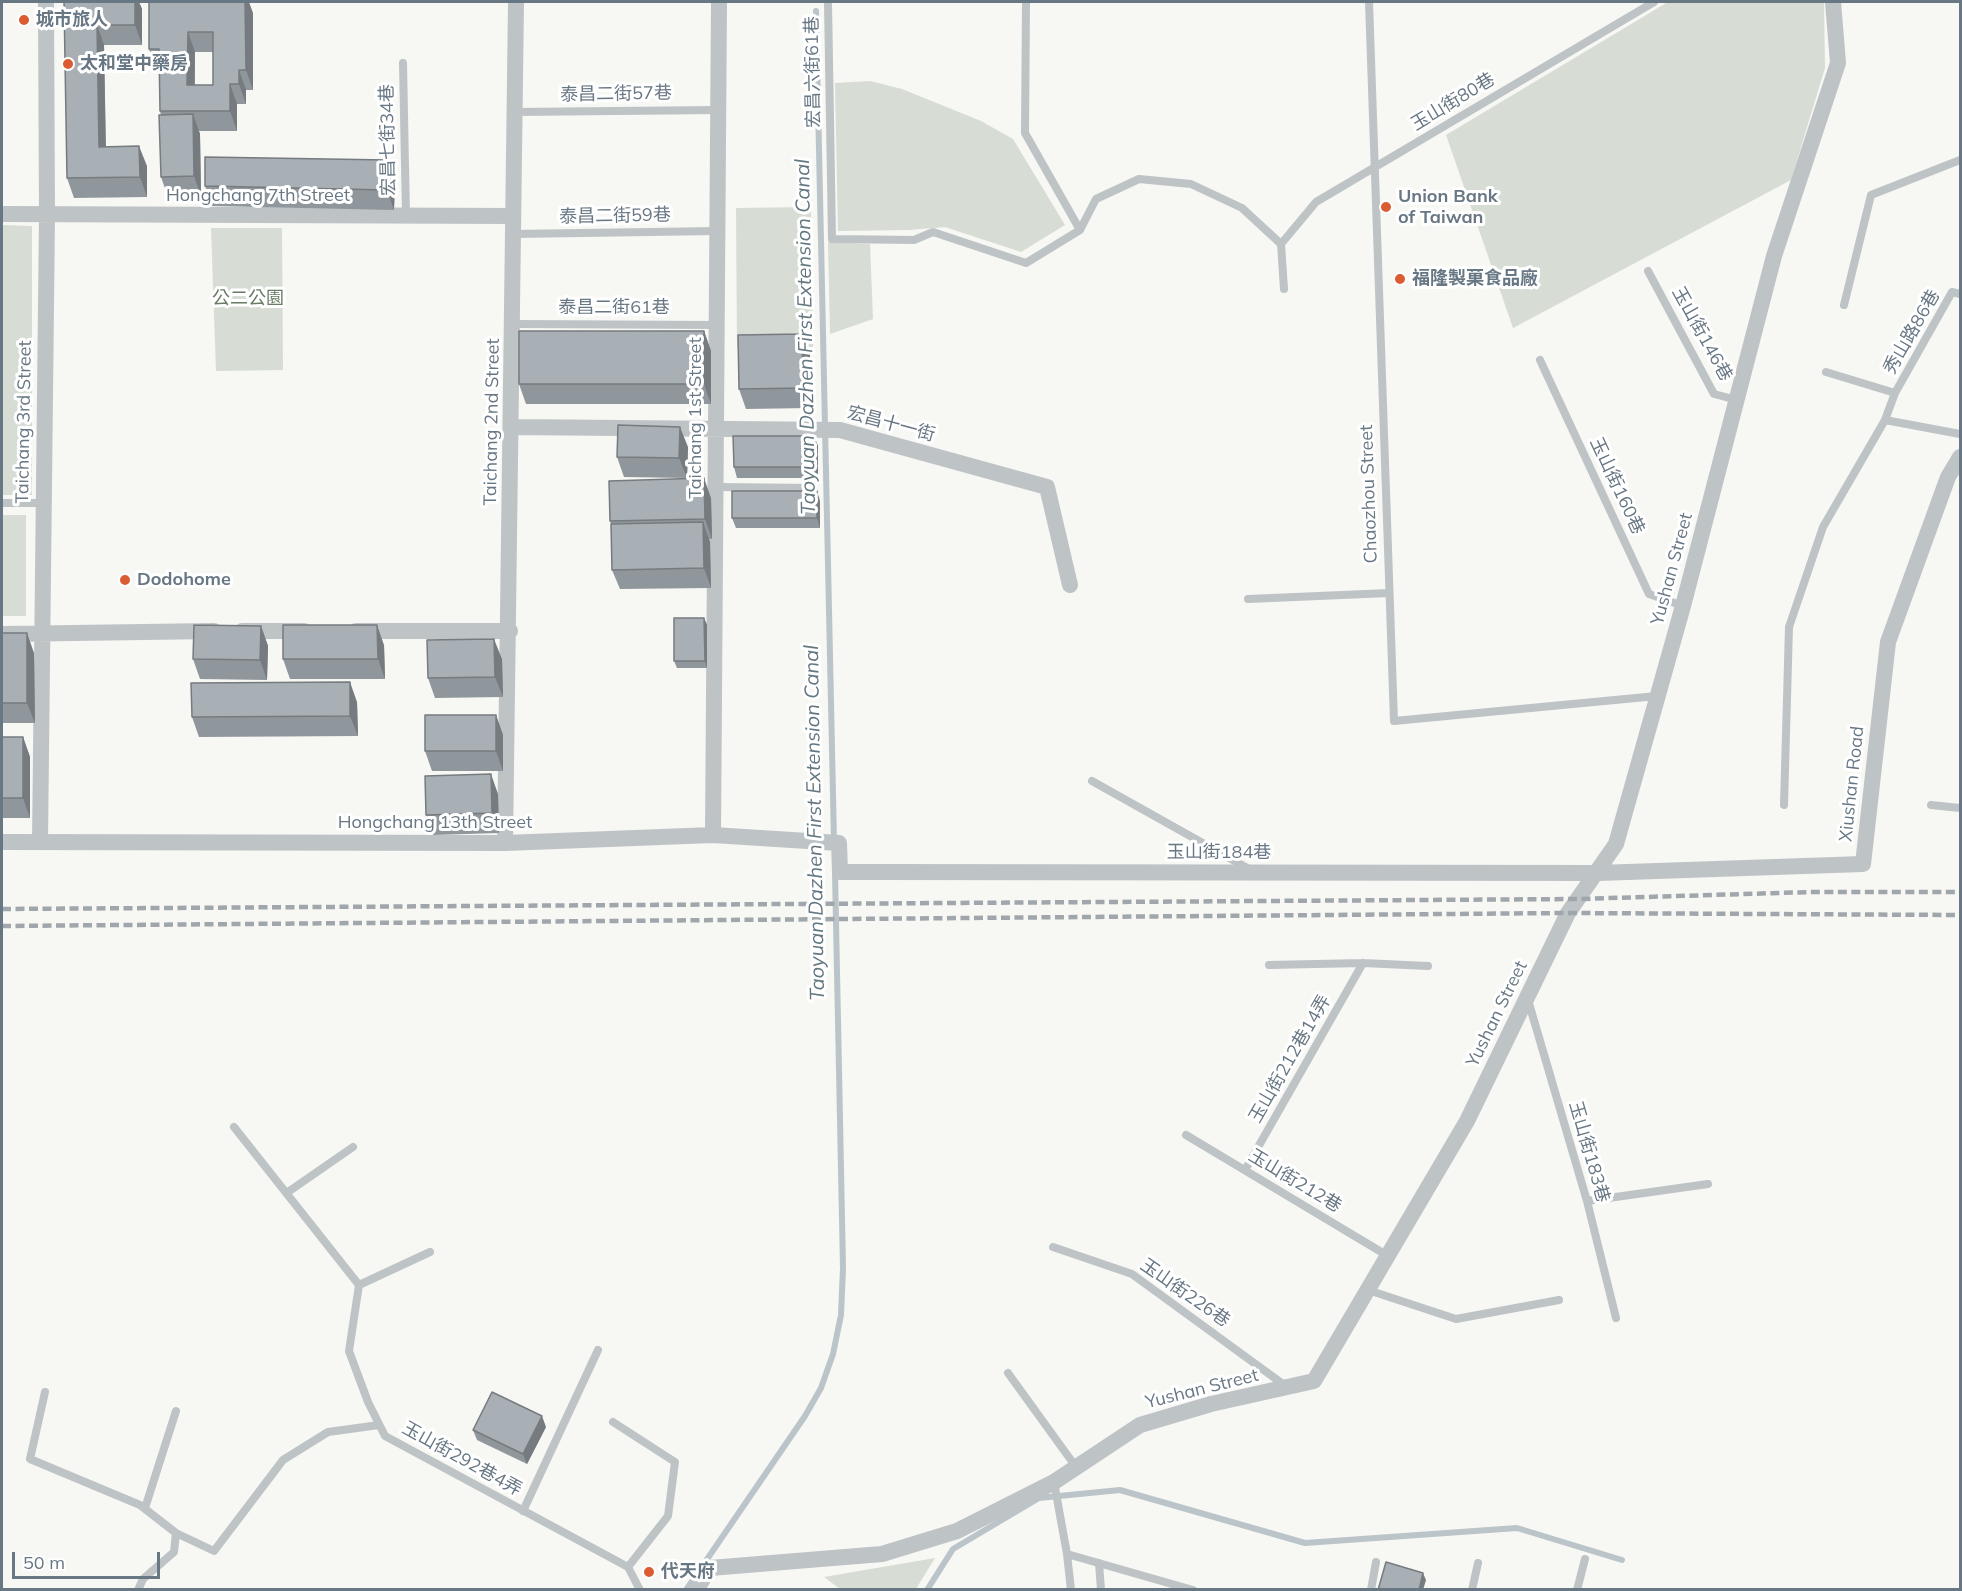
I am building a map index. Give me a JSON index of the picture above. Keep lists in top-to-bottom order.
{
  "streets": {
    "street": [
      "Hongchang 7th Street",
      "Taichang 1st Street",
      "Taichang 3rd Street",
      "Taichang 2nd Street",
      "宏昌十一街",
      "Yushan Street",
      "Xiushan Road",
      "Hongchang 13th Street",
      "玉山街184巷"
    ],
    "lane": [
      "宏昌六街61巷",
      "泰昌二街57巷",
      "玉山街80巷",
      "宏昌七街34巷",
      "泰昌二街59巷",
      "泰昌二街61巷",
      "秀山路86巷",
      "玉山街146巷",
      "玉山街160巷",
      "Chaozhou Street",
      "玉山街212巷14弄",
      "玉山街183巷",
      "玉山街212巷",
      "玉山街226巷",
      "玉山街292巷4弄"
    ]
  },
  "crossings": [
    ["泰昌二街57巷", "Taichang 1st Street"],
    ["泰昌二街57巷", "Taichang 2nd Street"],
    ["玉山街80巷", "Chaozhou Street"],
    ["宏昌七街34巷", "Hongchang 7th Street"],
    ["Hongchang 7th Street", "Taichang 3rd Street"],
    ["Hongchang 7th Street", "Taichang 2nd Street"],
    ["泰昌二街59巷", "Taichang 1st Street"],
    ["泰昌二街59巷", "Taichang 2nd Street"],
    ["泰昌二街61巷", "Taichang 1st Street"],
    ["泰昌二街61巷", "Taichang 2nd Street"],
    ["玉山街146巷", "Yushan Street"],
    ["Taichang 1st Street", "宏昌十一街"],
    ["Taichang 1st Street", "Hongchang 13th Street"],
    ["Taichang 3rd Street", "Hongchang 13th Street"],
    ["Taichang 2nd Street", "宏昌十一街"],
    ["Taichang 2nd Street", "Hongchang 13th Street"],
    ["玉山街160巷", "Yushan Street"],
    ["Chaozhou Street", "Yushan Street"],
    ["Yushan Street", "Xiushan Road"],
    ["Yushan Street", "玉山街184巷"],
    ["Yushan Street", "玉山街183巷"],
    ["Yushan Street", "玉山街212巷"],
    ["Yushan Street", "玉山街226巷"],
    ["Xiushan Road", "玉山街184巷"],
    ["Hongchang 13th Street", "玉山街184巷"],
    ["玉山街212巷14弄", "玉山街212巷"]
  ],
  "water": ["Taoyuan Dazhen First Extension Canal"],
  "parks": ["公二公園"],
  "places": [
    "城市旅人",
    "太和堂中藥房",
    "Union Bank of Taiwan",
    "福隆製菓食品廠",
    "Dodohome",
    "代天府"
  ],
  "scale_bar": "50 m"
}
